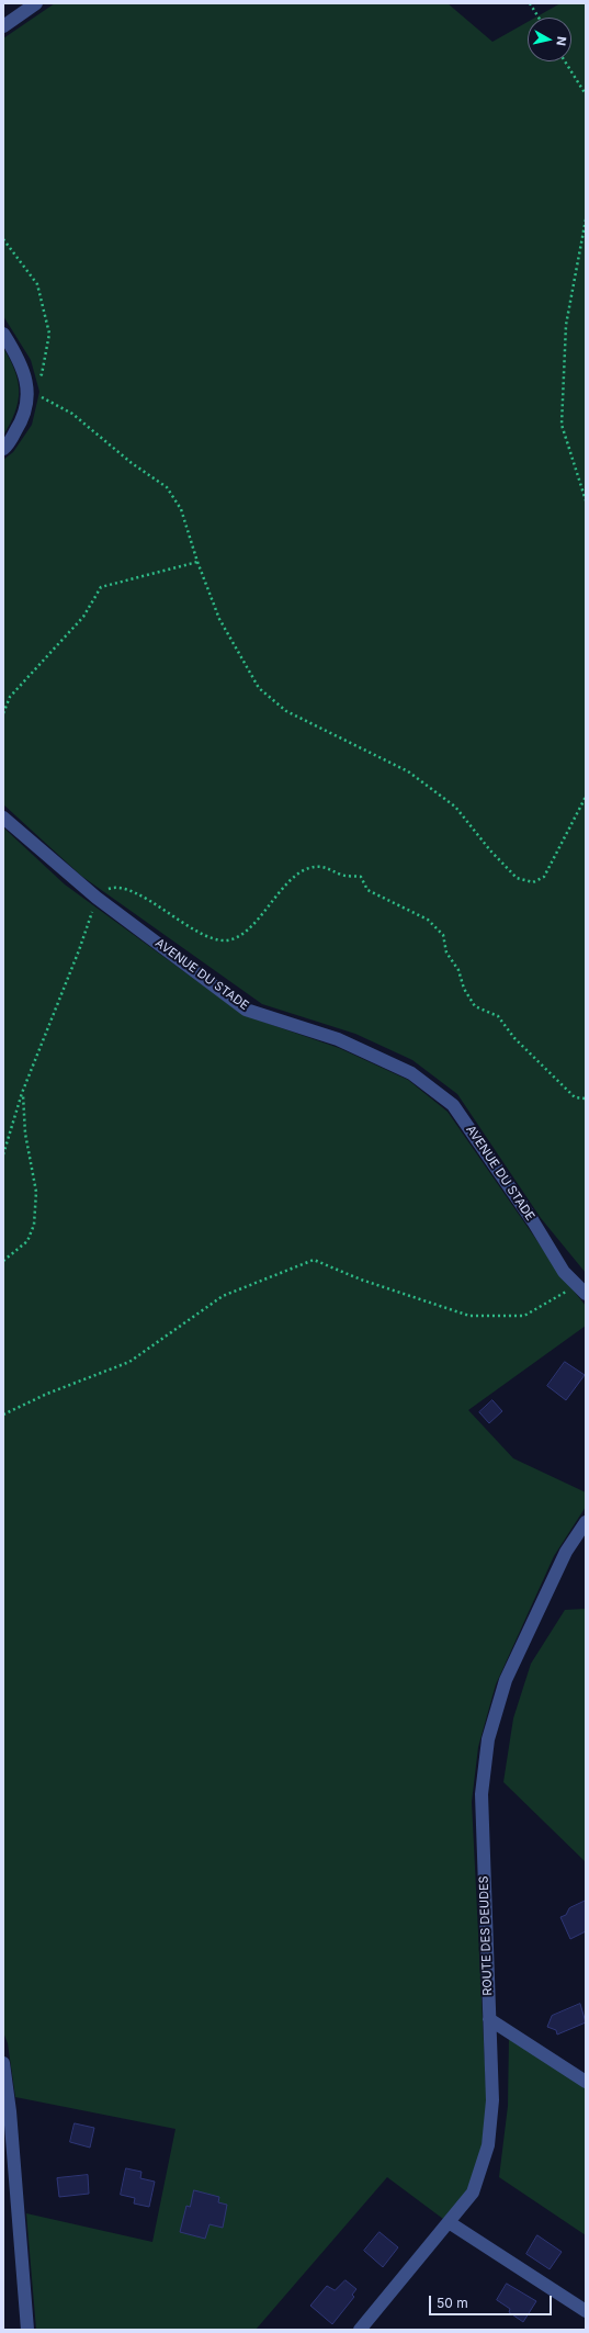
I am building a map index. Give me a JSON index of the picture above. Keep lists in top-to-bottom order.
{
  "streets": {
    "street": ["AVENUE DU STADE", "ROUTE DES DEUDES"]
  },
  "scale_bar": "50 m",
  "north": "right"
}
